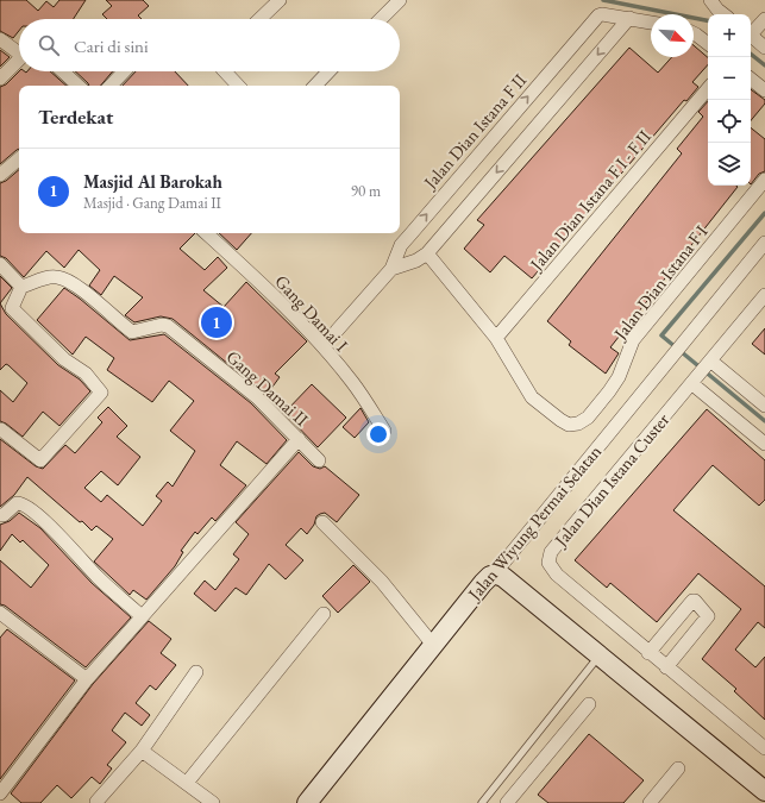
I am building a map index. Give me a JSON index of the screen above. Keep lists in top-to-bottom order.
{
  "streets": {
    "street": [
      "Jalan Dian Istana F II",
      "Jalan Dian Istana F I - F II",
      "Jalan Dian Istana F I",
      "Gang Damai I",
      "Gang Damai II",
      "Jalan Dian Istana Custer",
      "Jalan Wiyung Permai Selatan"
    ]
  },
  "crossings": [
    ["Jalan Dian Istana F I - F II", "Jalan Dian Istana F I"]
  ],
  "north": "bottom right",
  "page": {
    "map_buttons": ["+", "−"],
    "search": "Cari di sini",
    "heading": "Terdekat",
    "list": [
      {
        "mark": "1",
        "name": "Masjid Al Barokah",
        "note": "Masjid · Gang Damai II",
        "value": "90 m"
      }
    ],
    "pins": "1"
  }
}
